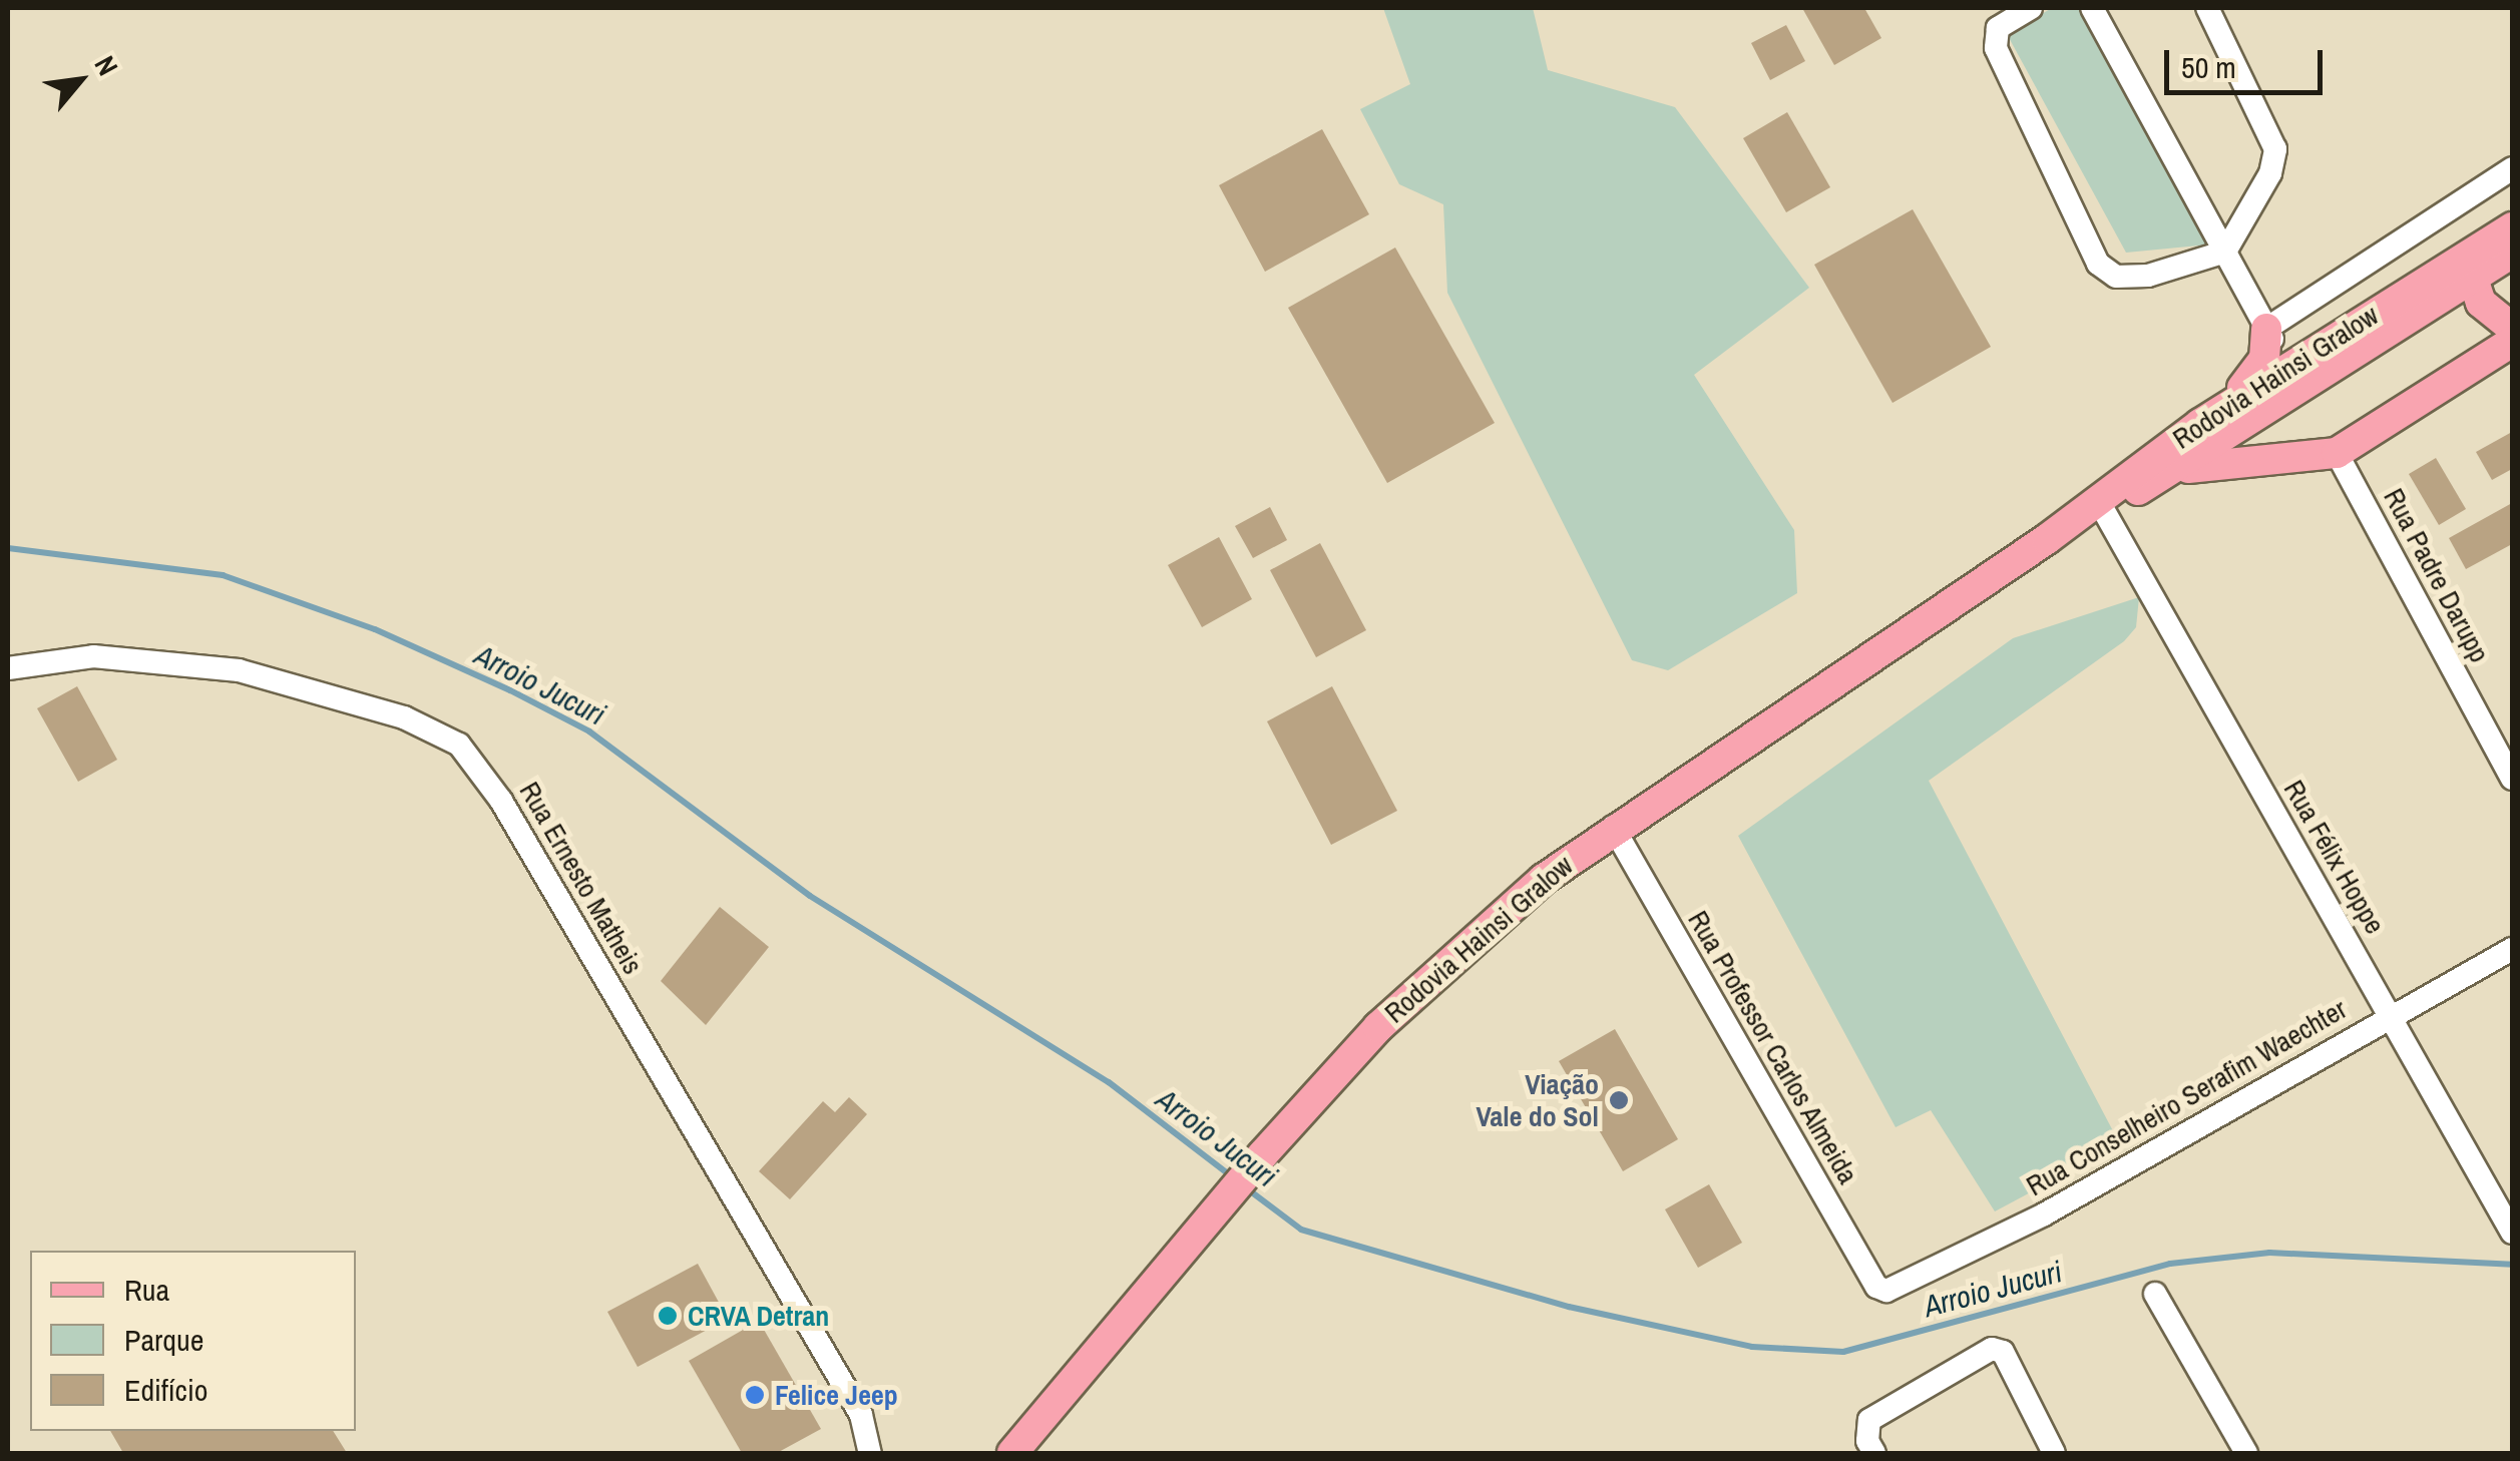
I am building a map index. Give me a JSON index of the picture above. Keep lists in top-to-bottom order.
{
  "streets": {
    "main road": ["Rodovia Hainsi Gralow"],
    "street": [
      "Rua Padre Darupp",
      "Rua Félix Hoppe",
      "Rua Ernesto Matheis",
      "Rua Professor Carlos Almeida",
      "Rua Conselheiro Serafim Waechter"
    ]
  },
  "crossings": [
    ["Rodovia Hainsi Gralow", "Rua Félix Hoppe"],
    ["Rodovia Hainsi Gralow", "Rua Professor Carlos Almeida"],
    ["Rua Félix Hoppe", "Rua Conselheiro Serafim Waechter"],
    ["Rua Professor Carlos Almeida", "Rua Conselheiro Serafim Waechter"]
  ],
  "water": ["Arroio Jucuri"],
  "places": ["Viação Vale do Sol", "CRVA Detran", "Felice Jeep"],
  "legend": ["Rua", "Parque", "Edifício"],
  "scale_bar": "50 m",
  "north": "top right"
}
